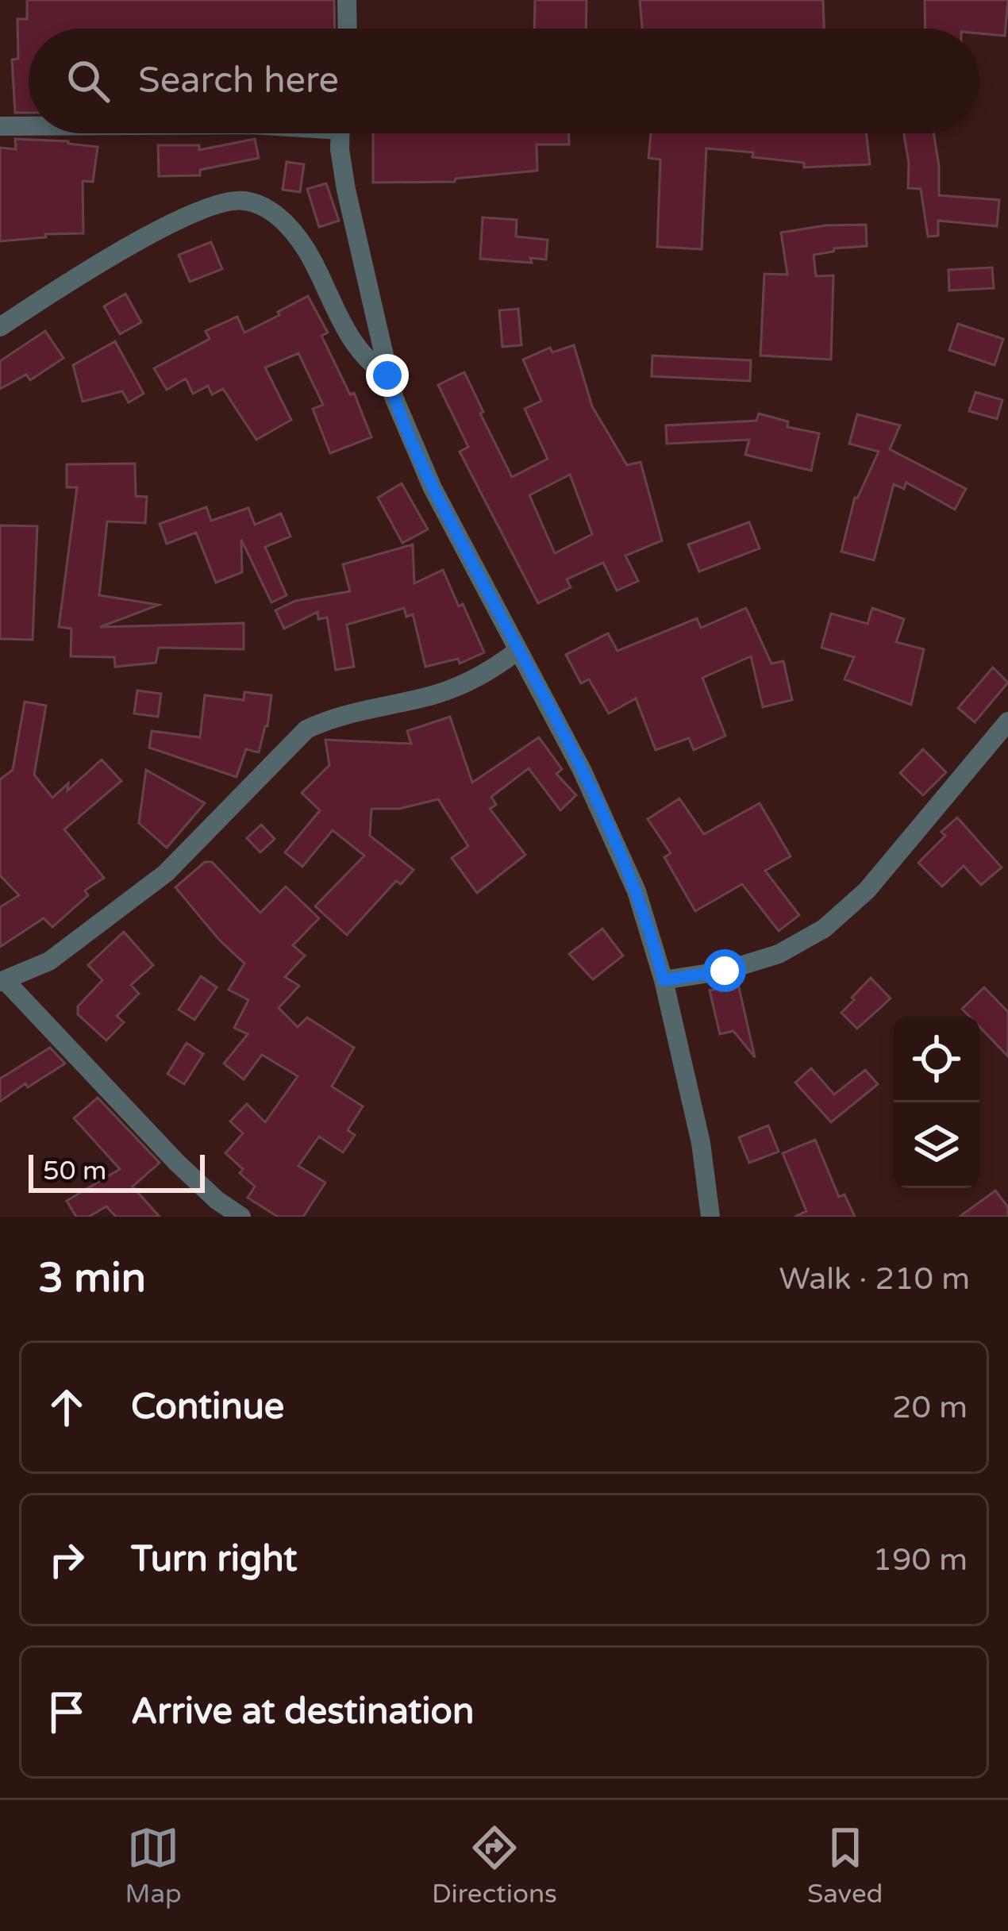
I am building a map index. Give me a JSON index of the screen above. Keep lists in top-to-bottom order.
{
  "scale_bar": "50 m",
  "page": {
    "search": "Search here",
    "scale": "50 m",
    "heading": ["3 min", "Walk · 210 m"],
    "list": [
      ["Continue", "20 m"],
      ["Turn right", "190 m"],
      "Arrive at destination"
    ],
    "nav": ["Map", "Directions", "Saved"]
  }
}
